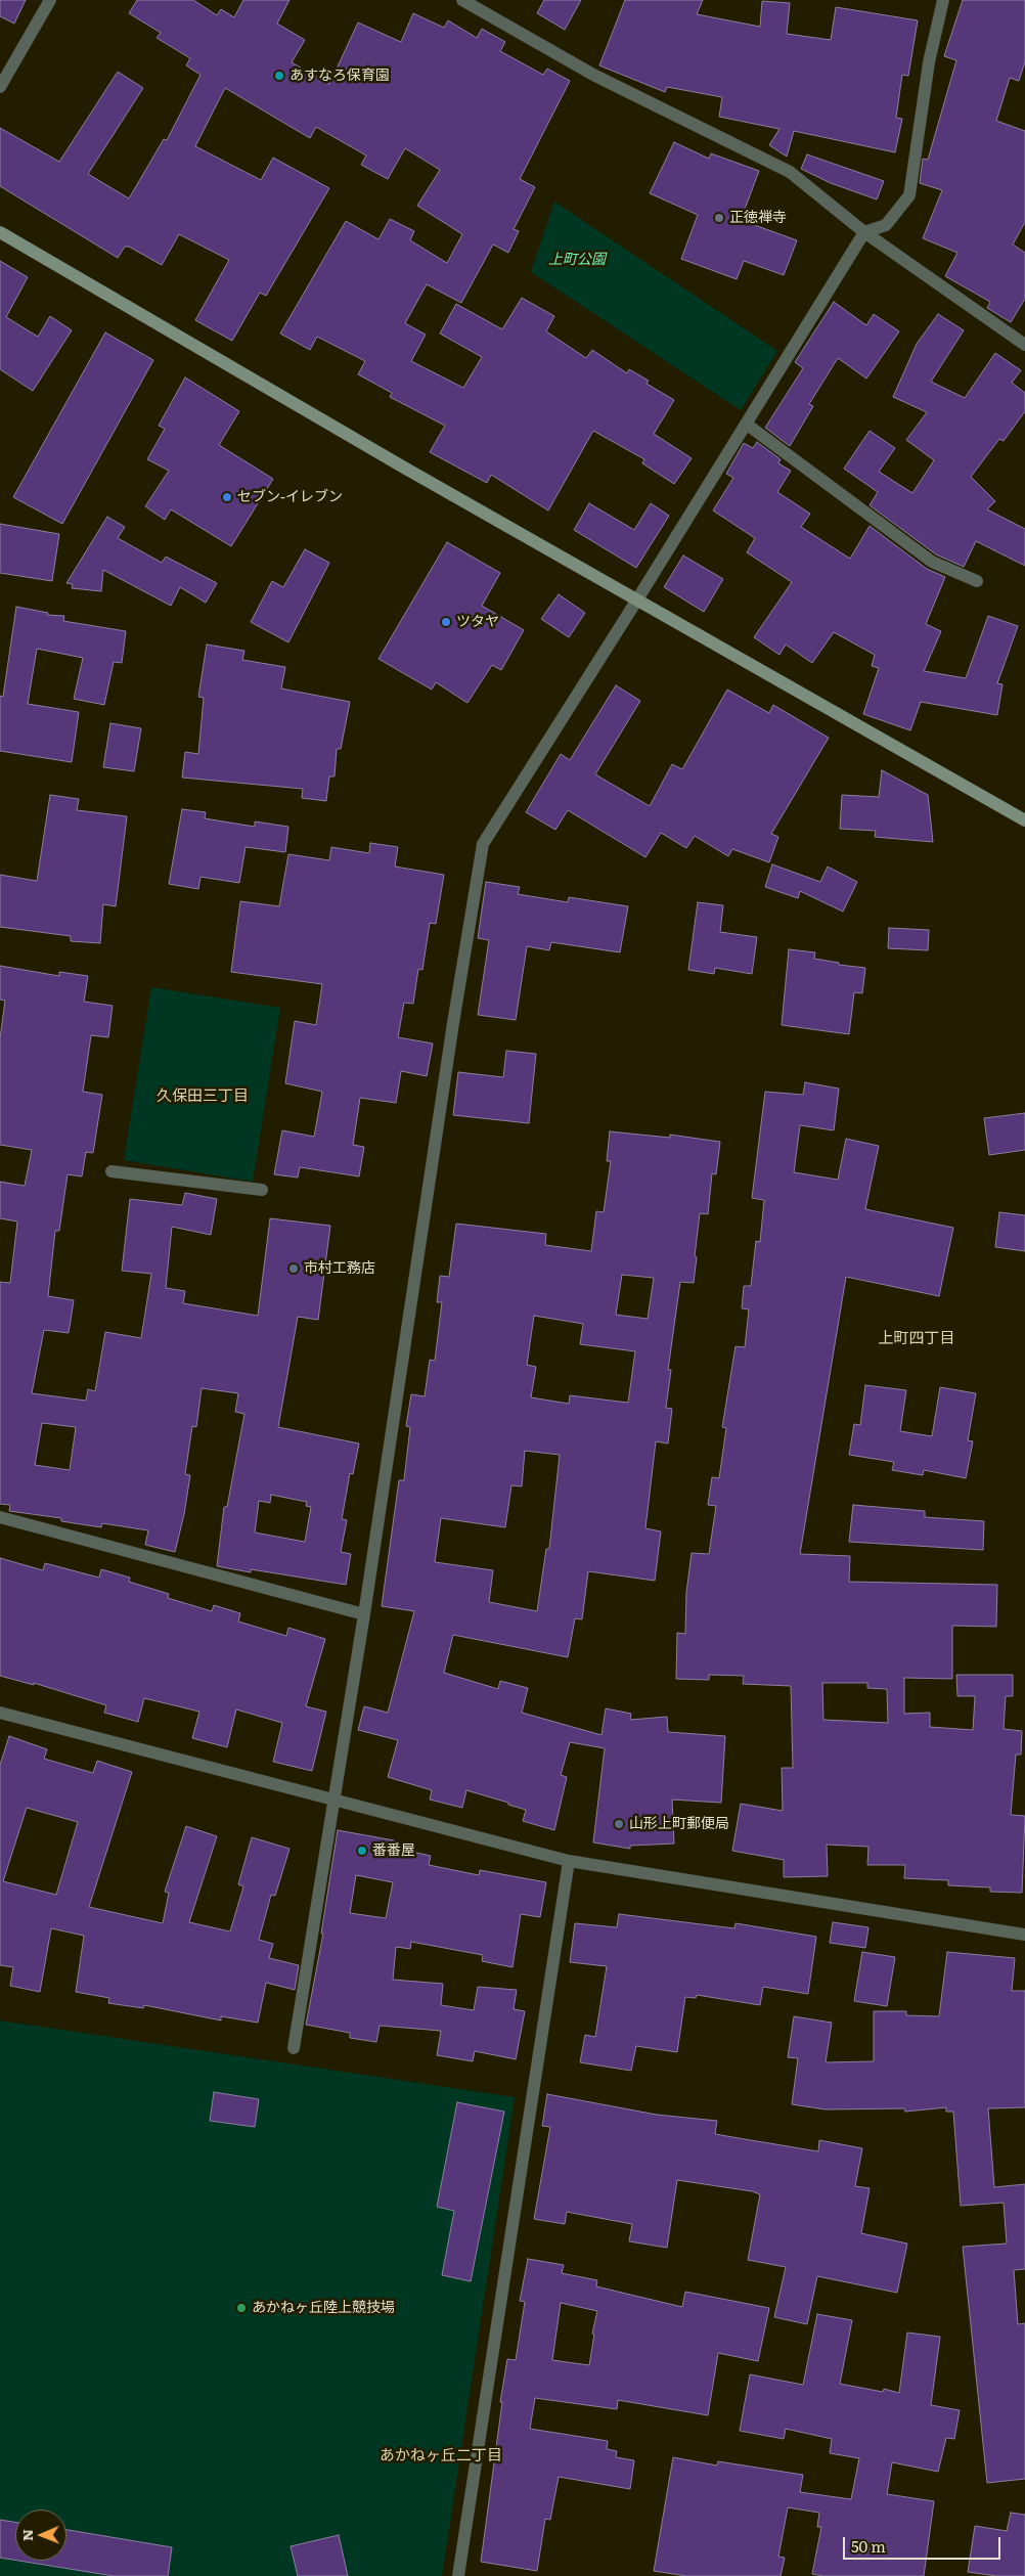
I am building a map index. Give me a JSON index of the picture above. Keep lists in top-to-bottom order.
{
  "districts": ["久保田三丁目", "上町四丁目", "あかねヶ丘二丁目"],
  "parks": ["上町公園"],
  "places": [
    "あすなろ保育園",
    "正徳禅寺",
    "セブン-イレブン",
    "ツタヤ",
    "市村工務店",
    "山形上町郵便局",
    "番番屋",
    "あかねヶ丘陸上競技場"
  ],
  "scale_bar": "50 m",
  "north": "left"
}
